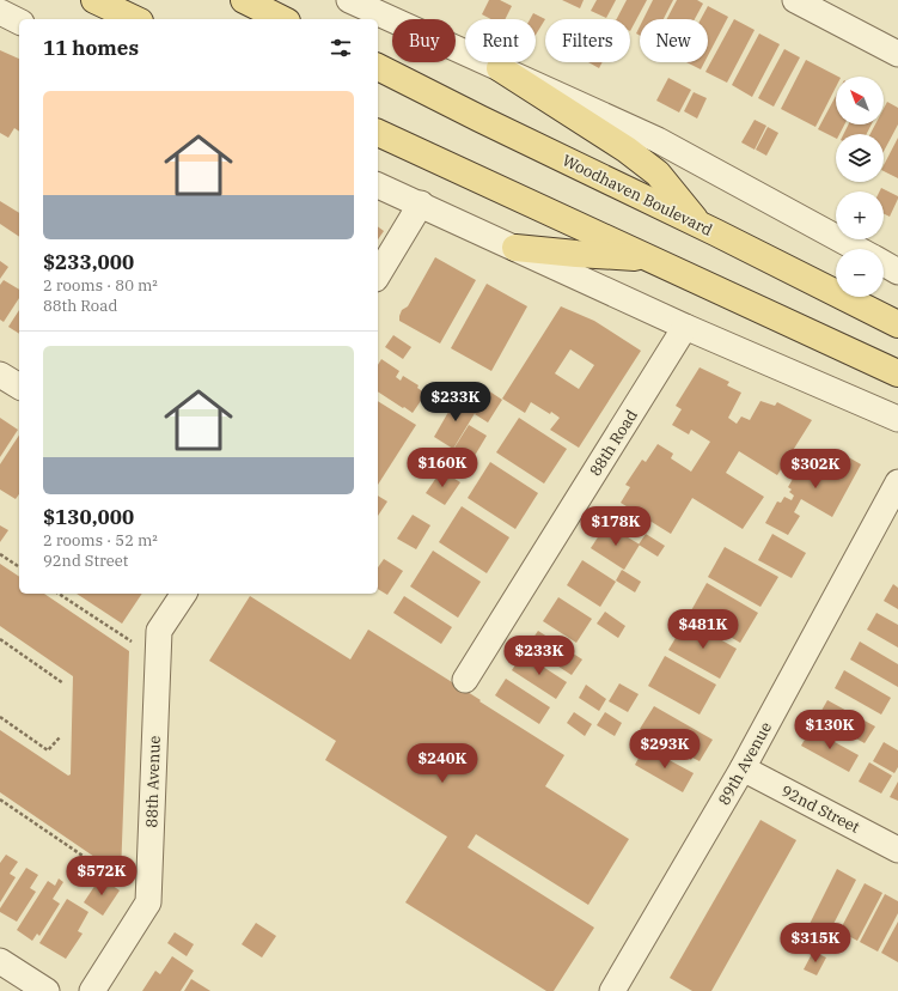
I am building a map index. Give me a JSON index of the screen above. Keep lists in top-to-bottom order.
{
  "streets": {
    "main road": ["Woodhaven Boulevard"],
    "street": [
      "88th Road",
      "89th Avenue",
      "88th Avenue",
      "92nd Street"
    ]
  },
  "crossings": [
    ["89th Avenue", "92nd Street"]
  ],
  "north": "top left",
  "page": {
    "chip": [
      "Buy",
      "Rent",
      "Filters",
      "New"
    ],
    "heading": "11 homes",
    "map_buttons": ["+", "−"],
    "list": [
      {
        "name": "$233,000",
        "note": "2 rooms · 80 m² · 88th Road"
      },
      {
        "name": "$130,000",
        "note": "2 rooms · 52 m² · 92nd Street"
      }
    ],
    "price": [
      "$233K",
      "$160K",
      "$302K",
      "$178K",
      "$481K",
      "$233K",
      "$130K",
      "$293K",
      "$240K",
      "$572K",
      "$315K"
    ]
  }
}
